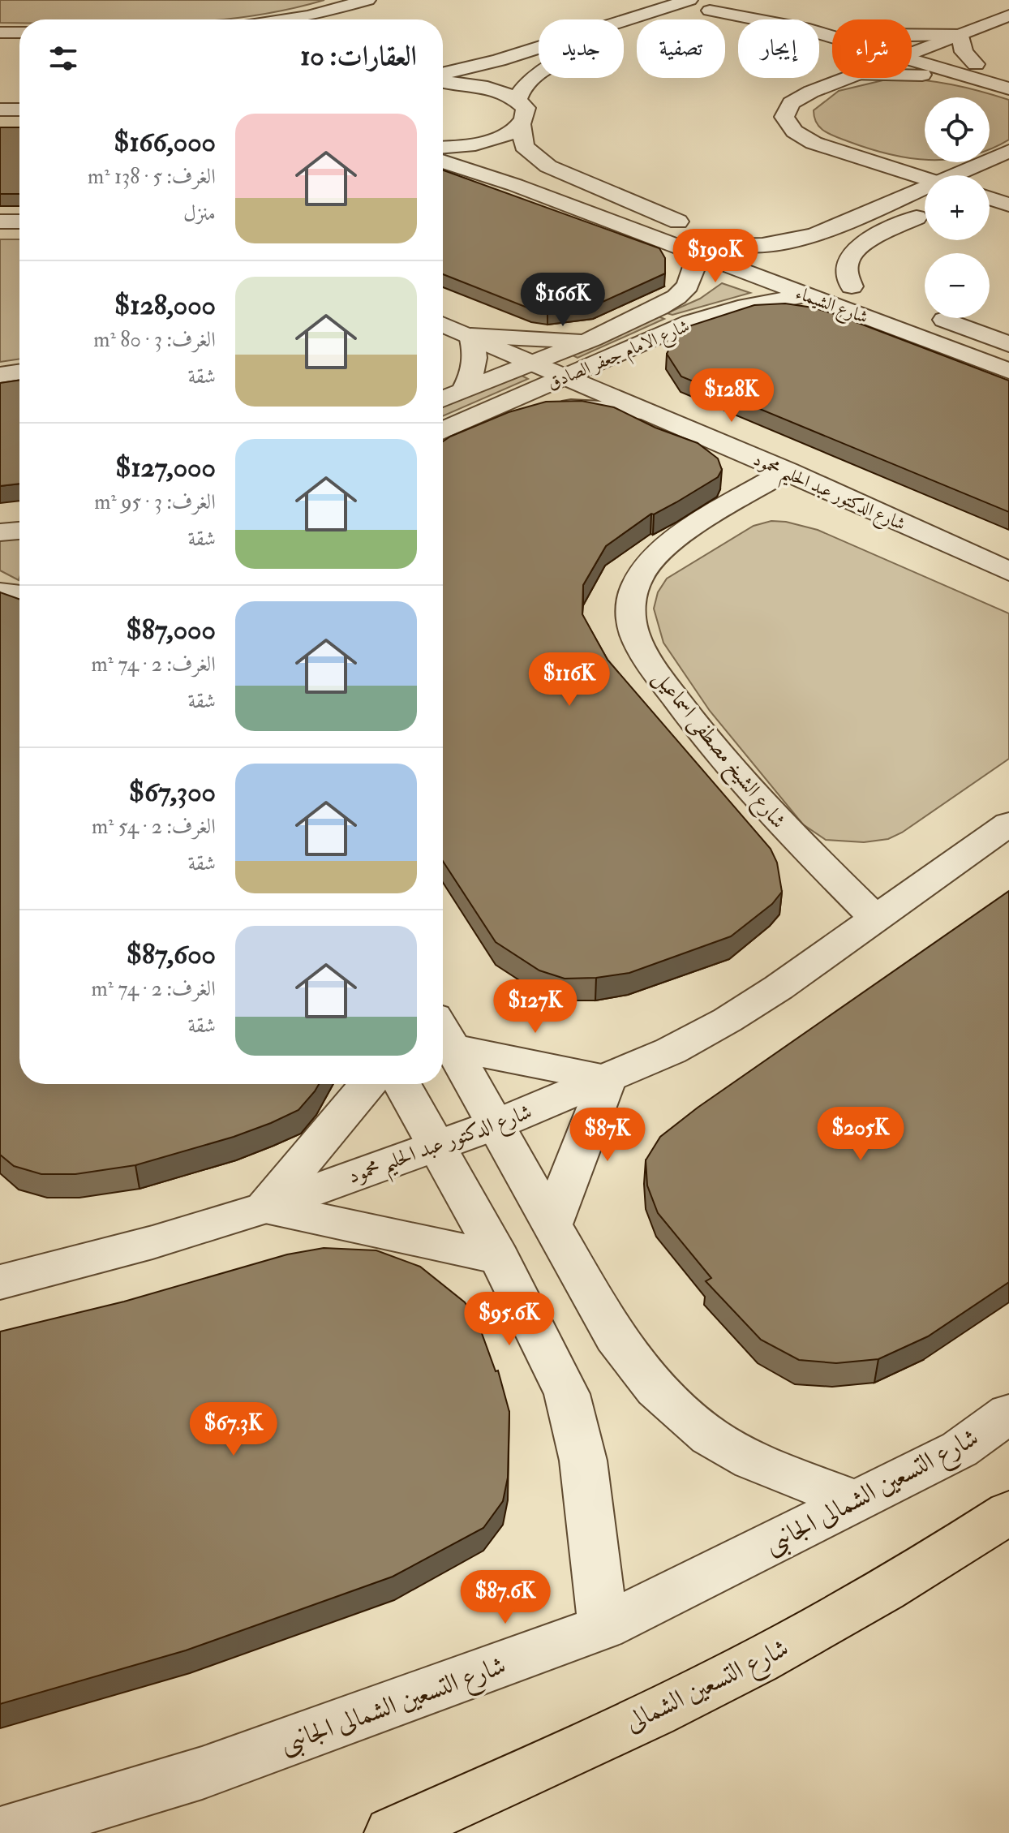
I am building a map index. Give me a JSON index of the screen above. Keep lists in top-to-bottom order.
{
  "streets": {
    "main road": ["شارع التسعين الشمالى"],
    "street": [
      "شارع الشيماء",
      "شارع الامام جعفر الصادق",
      "شارع الدكتور عبد الحليم محمود",
      "شارع الشيخ مصطفى اسماعيل",
      "شارع التسعين الشمالى الجانبى"
    ]
  },
  "crossings": [
    ["شارع الشيماء", "شارع الامام جعفر الصادق"],
    ["شارع الامام جعفر الصادق", "شارع الدكتور عبد الحليم محمود"],
    ["شارع الدكتور عبد الحليم محمود", "شارع الشيخ مصطفى اسماعيل"]
  ],
  "page": {
    "chip": [
      "شراء",
      "إيجار",
      "تصفية",
      "جديد"
    ],
    "heading": "العقارات: 10",
    "map_buttons": ["+", "−"],
    "list": [
      {
        "name": "$166,000",
        "note": "الغرف: 5 · 138 m² · منزل"
      },
      {
        "name": "$128,000",
        "note": "الغرف: 3 · 80 m² · شقة"
      },
      {
        "name": "$127,000",
        "note": "الغرف: 3 · 95 m² · شقة"
      },
      {
        "name": "$87,000",
        "note": "الغرف: 2 · 74 m² · شقة"
      },
      {
        "name": "$67,300",
        "note": "الغرف: 2 · 54 m² · شقة"
      },
      {
        "name": "$87,600",
        "note": "الغرف: 2 · 74 m² · شقة"
      }
    ],
    "price": [
      "$190K",
      "$166K",
      "$128K",
      "$116K",
      "$127K",
      "$205K",
      "$87K",
      "$95.6K",
      "$67.3K",
      "$87.6K"
    ]
  }
}
